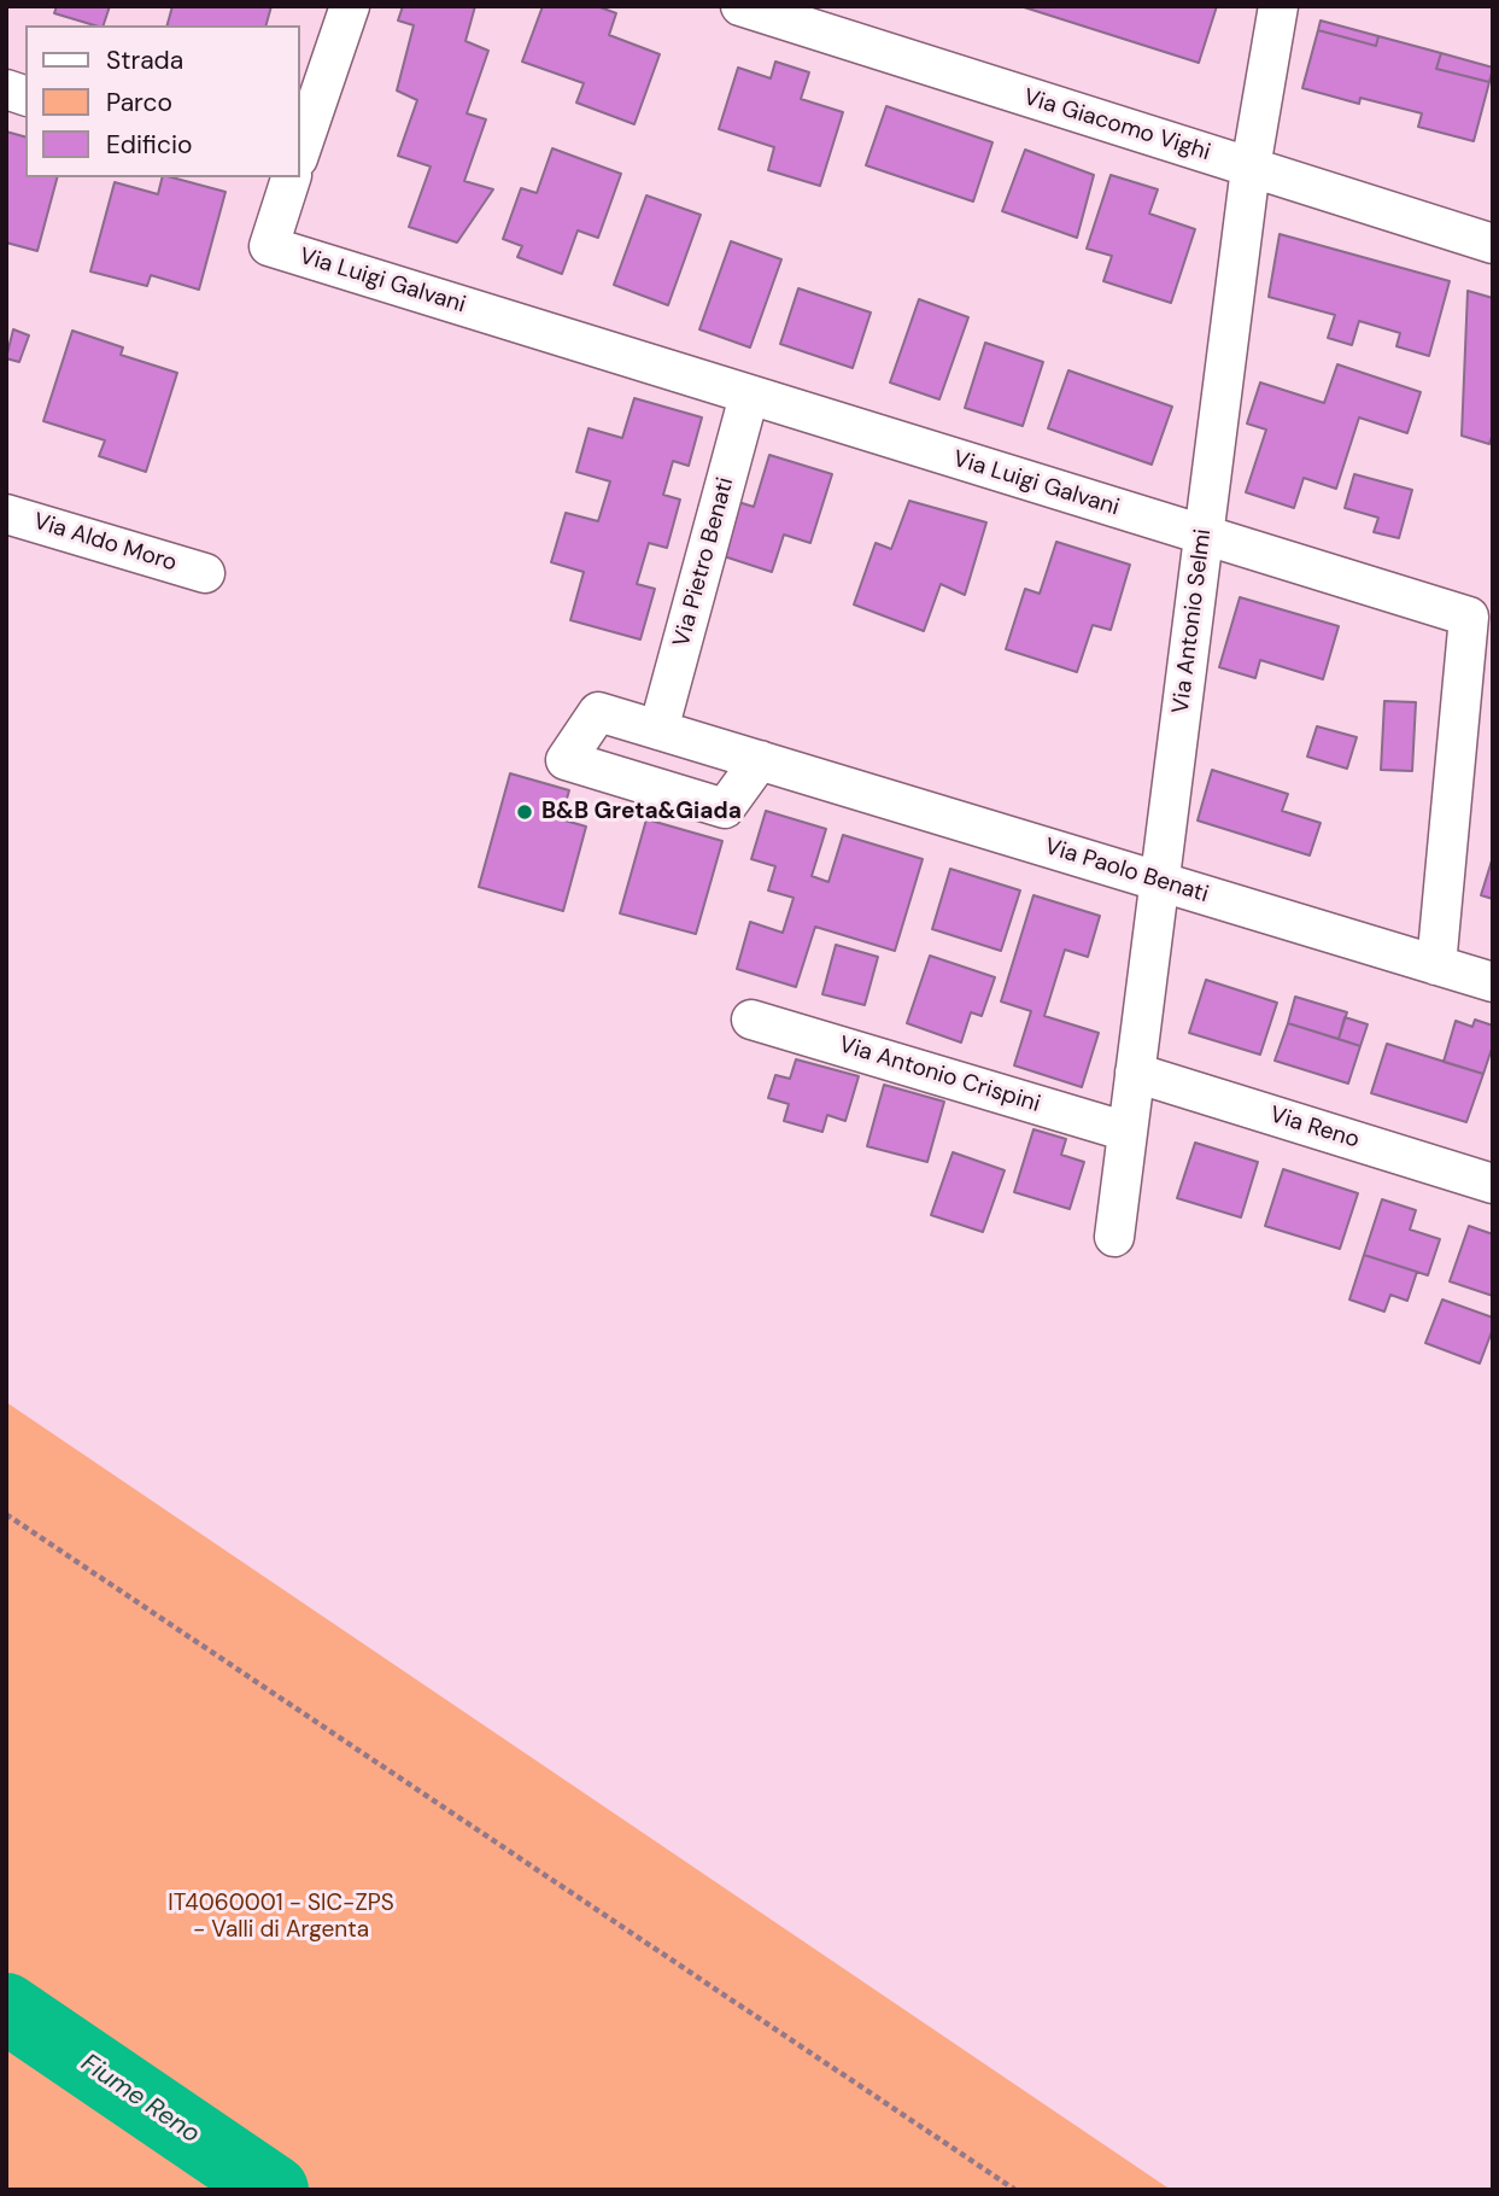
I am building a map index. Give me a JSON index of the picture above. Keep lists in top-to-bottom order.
{
  "streets": {
    "street": [
      "Via Giacomo Vighi",
      "Via Luigi Galvani",
      "Via Aldo Moro",
      "Via Pietro Benati",
      "Via Antonio Selmi",
      "Via Paolo Benati",
      "Via Antonio Crispini",
      "Via Reno"
    ]
  },
  "crossings": [
    ["Via Giacomo Vighi", "Via Antonio Selmi"],
    ["Via Luigi Galvani", "Via Pietro Benati"],
    ["Via Luigi Galvani", "Via Antonio Selmi"],
    ["Via Luigi Galvani", "Via Paolo Benati"],
    ["Via Pietro Benati", "Via Paolo Benati"],
    ["Via Antonio Selmi", "Via Paolo Benati"],
    ["Via Antonio Selmi", "Via Antonio Crispini"],
    ["Via Antonio Selmi", "Via Reno"]
  ],
  "water": ["Fiume Reno"],
  "parks": ["IT4060001 - SIC-ZPS - Valli di Argenta"],
  "places": ["B&B Greta&Giada"],
  "legend": ["Strada", "Parco", "Edificio"]
}
